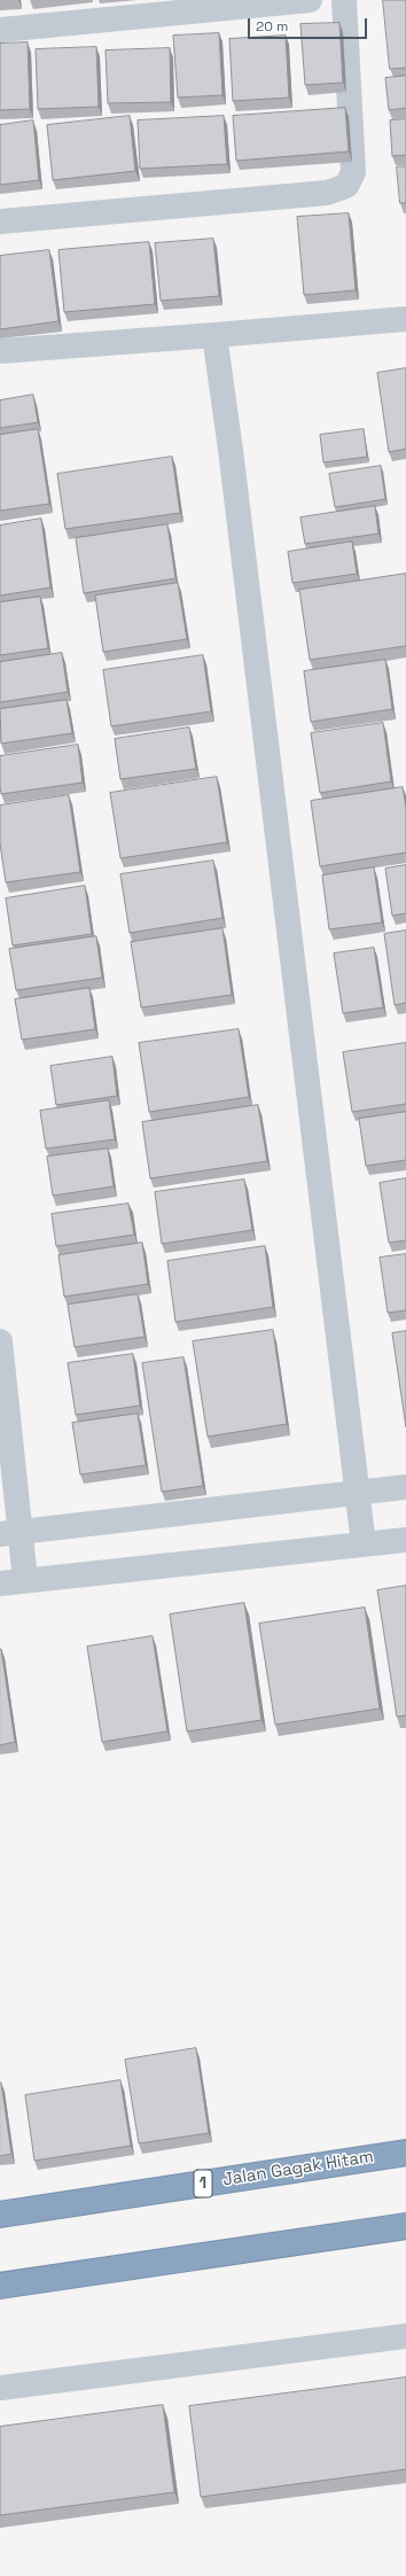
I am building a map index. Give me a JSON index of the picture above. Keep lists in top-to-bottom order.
{
  "streets": {
    "highway": ["Jalan Gagak Hitam", "1"]
  },
  "scale_bar": "20 m"
}
